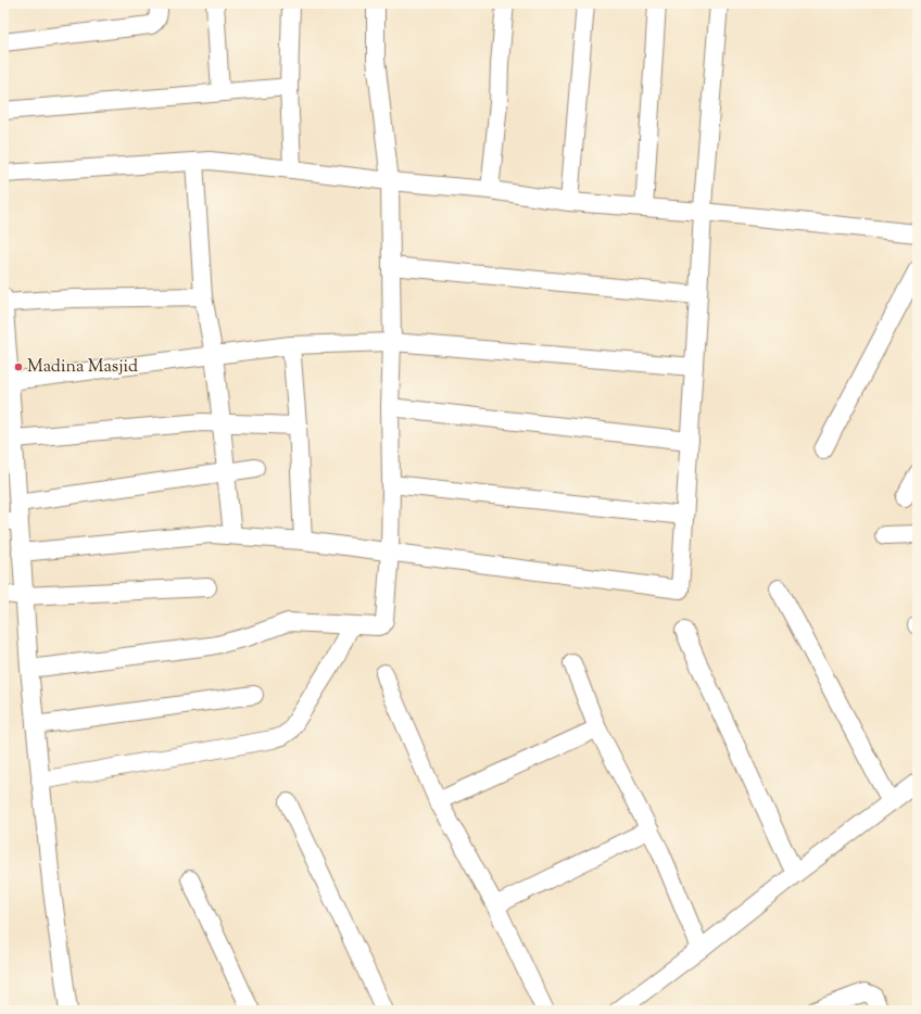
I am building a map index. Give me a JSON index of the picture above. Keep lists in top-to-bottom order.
{
  "places": ["Madina Masjid"]
}
